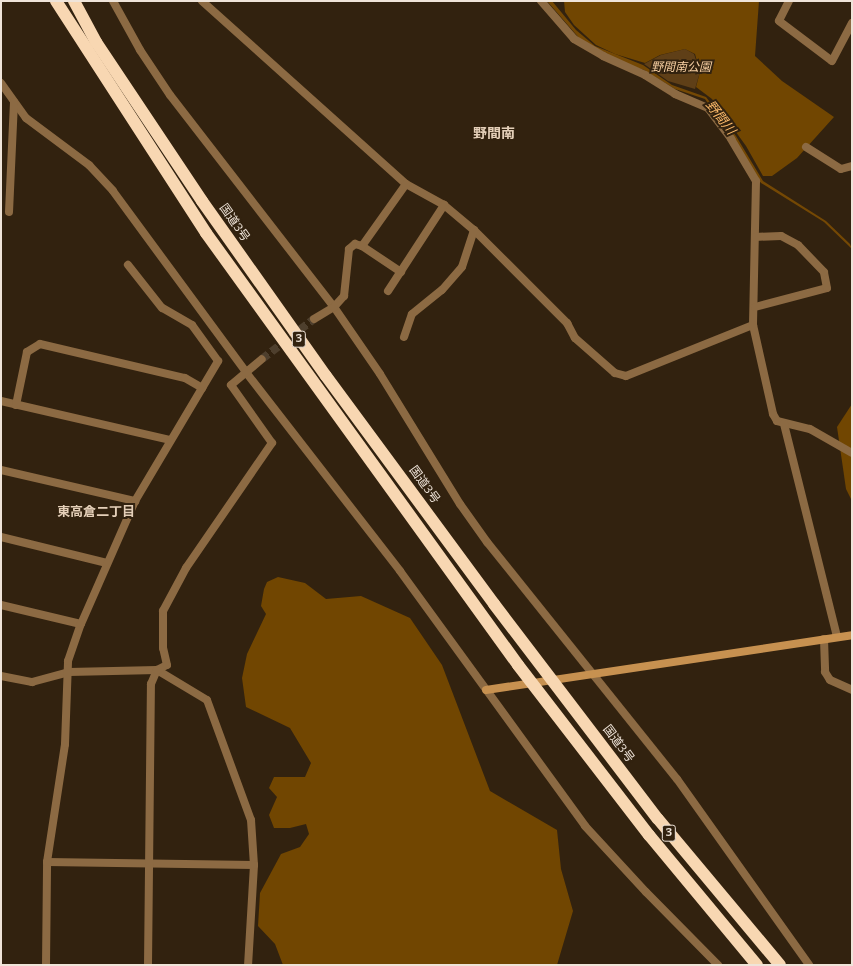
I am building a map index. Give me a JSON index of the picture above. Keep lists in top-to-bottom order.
{
  "streets": {
    "highway": ["国道3号", "3"]
  },
  "districts": ["野間南", "東高倉二丁目"],
  "water": ["野間川"],
  "parks": ["野間南公園"]
}
